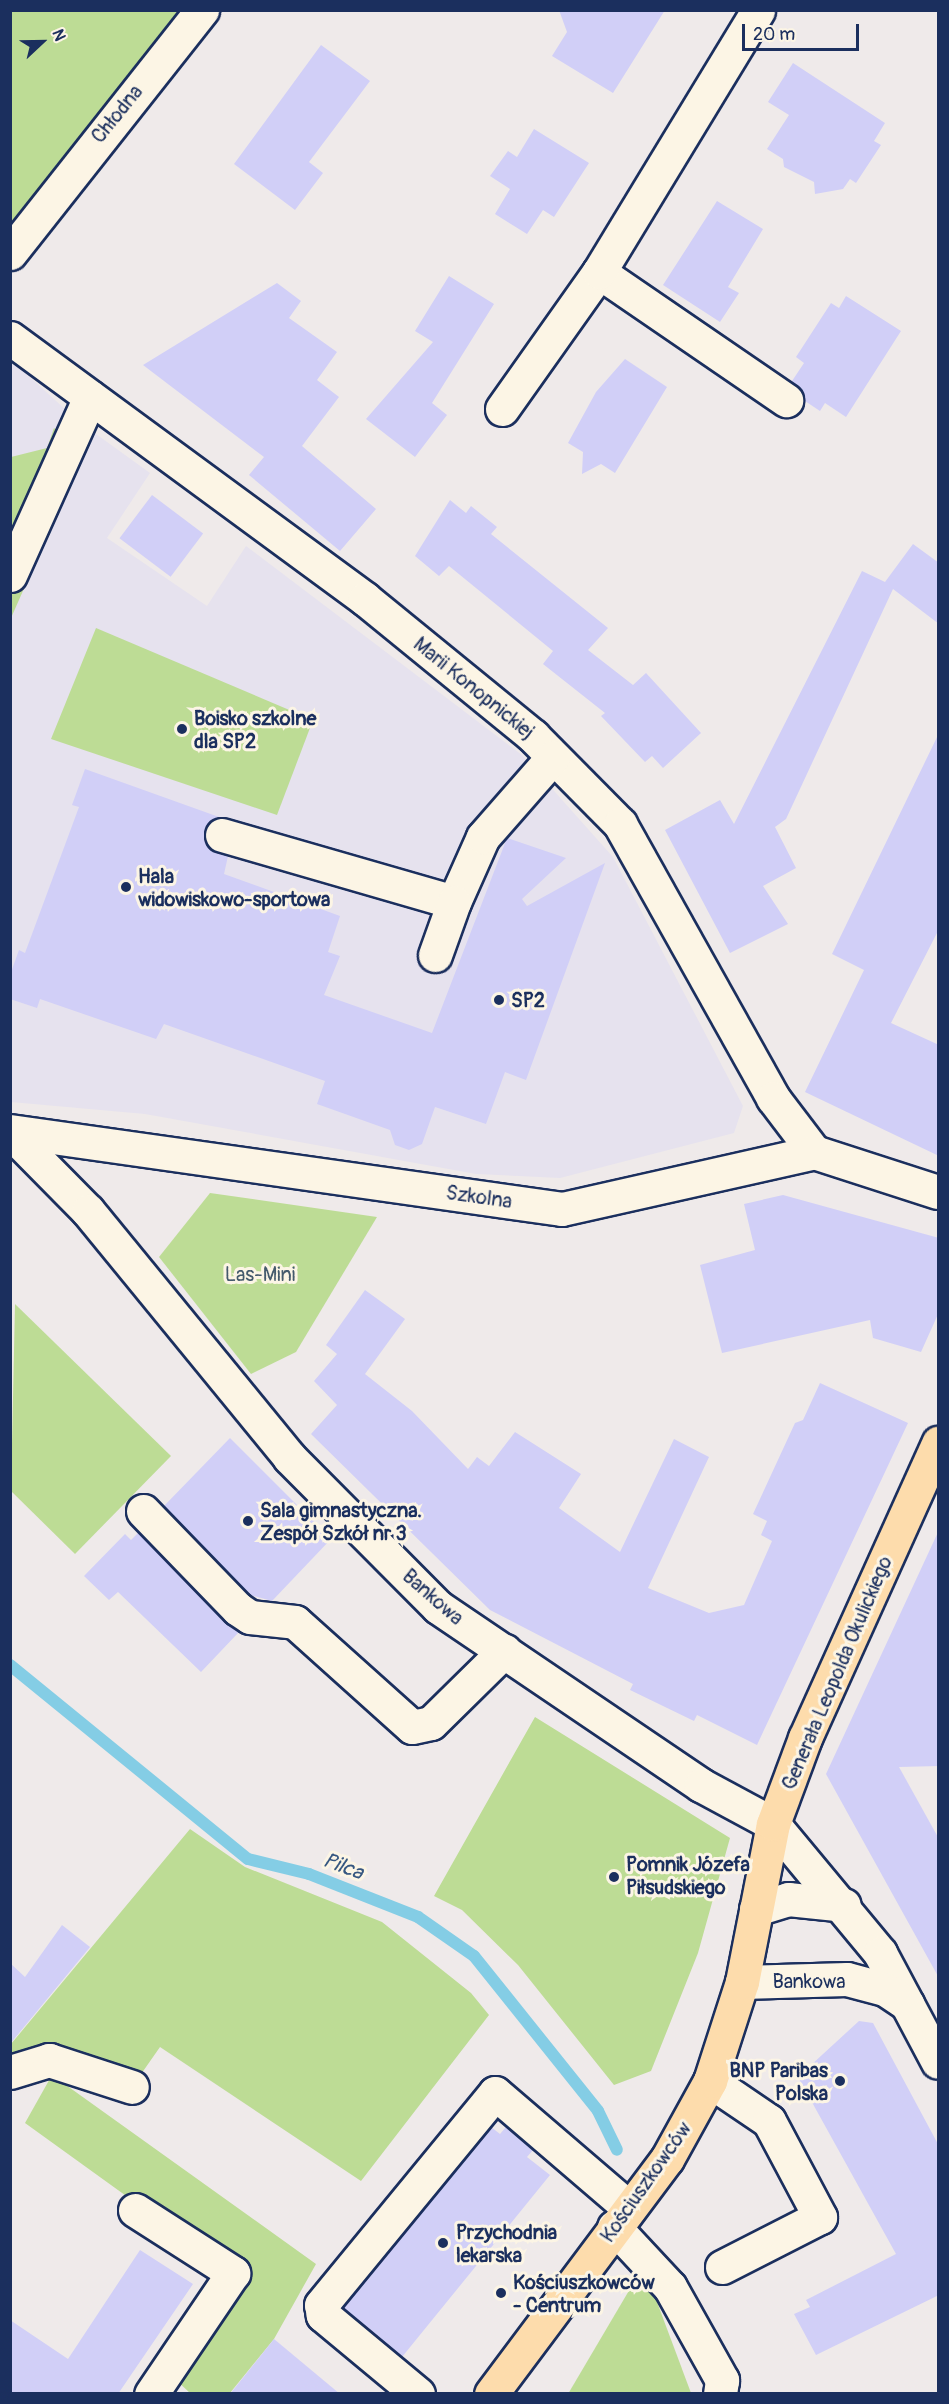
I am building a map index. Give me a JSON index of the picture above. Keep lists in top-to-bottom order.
{
  "streets": {
    "main road": ["Generała Leopolda Okulickiego", "Kościuszkowców"],
    "street": [
      "Chłodna",
      "Marii Konopnickiej",
      "Szkolna",
      "Bankowa"
    ]
  },
  "crossings": [
    ["Marii Konopnickiej", "Szkolna"],
    ["Szkolna", "Bankowa"],
    ["Bankowa", "Generała Leopolda Okulickiego"],
    ["Bankowa", "Kościuszkowców"],
    ["Generała Leopolda Okulickiego", "Kościuszkowców"]
  ],
  "water": ["Pilca"],
  "parks": ["Las-Mini"],
  "places": [
    "Boisko szkolne dla SP2",
    "Hala widowiskowo-sportowa",
    "SP2",
    "Sala gimnastyczna. Zespół Szkół nr 3",
    "Pomnik Józefa Piłsudskiego",
    "BNP Paribas Polska",
    "Przychodnia lekarska",
    "Kościuszkowców - Centrum"
  ],
  "scale_bar": "20 m",
  "north": "right"
}
